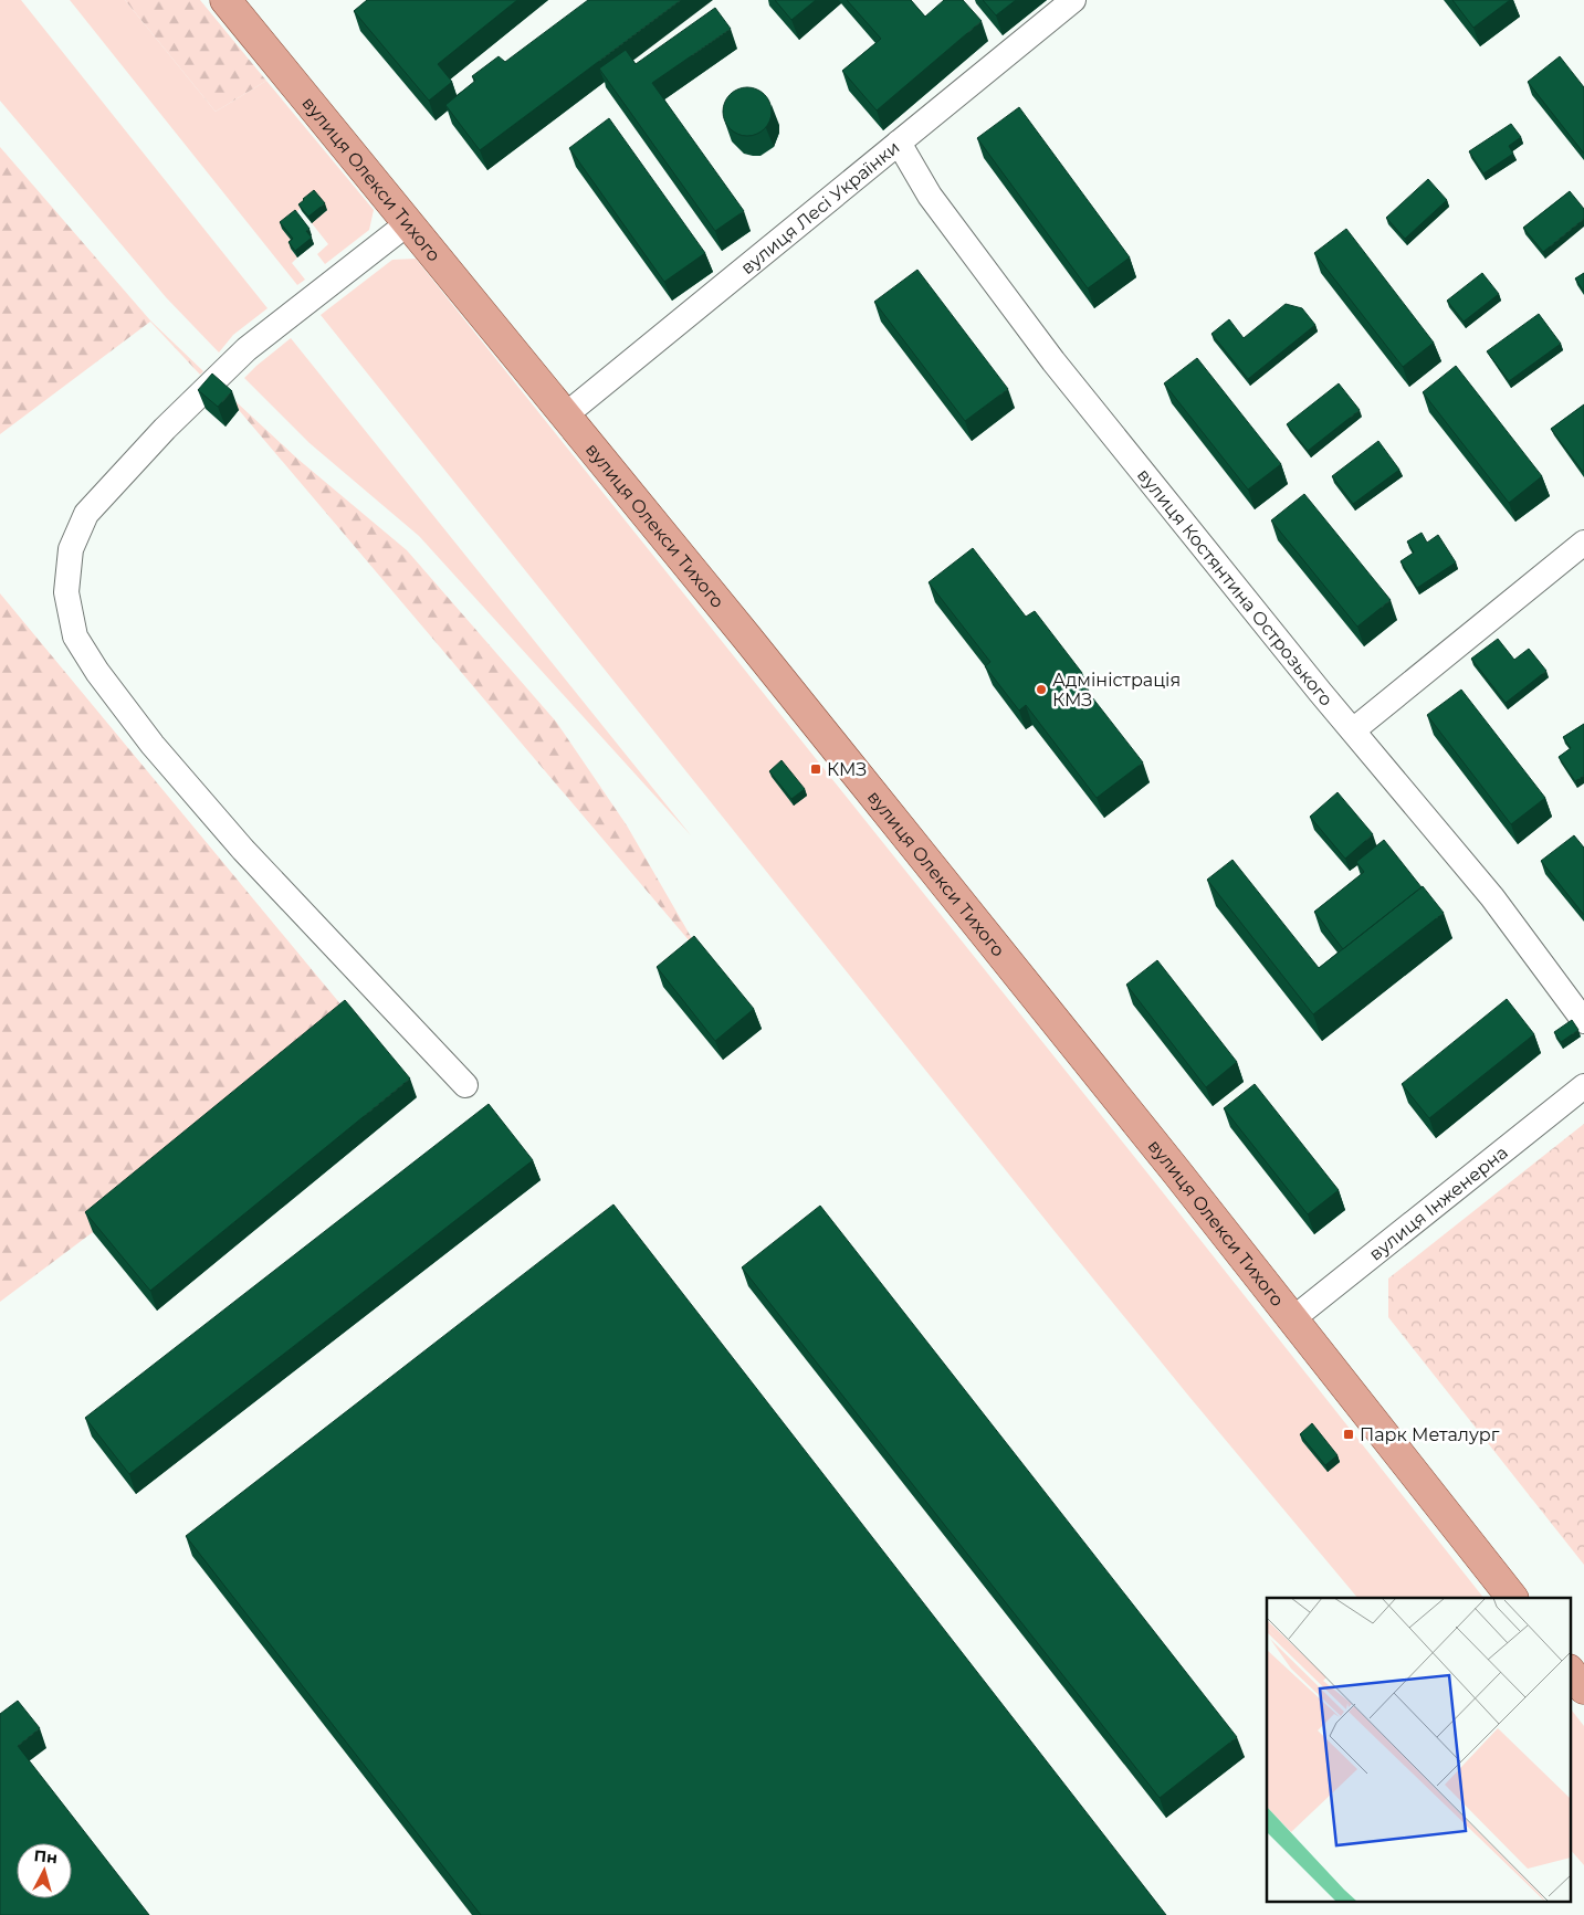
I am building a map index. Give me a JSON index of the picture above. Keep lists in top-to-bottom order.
{
  "streets": {
    "main road": ["вулиця Олекси Тихого"],
    "street": ["вулиця Лесі Українки", "вулиця Костянтина Острозького", "вулиця Інженерна"]
  },
  "crossings": [
    ["вулиця Олекси Тихого", "вулиця Лесі Українки"],
    ["вулиця Олекси Тихого", "вулиця Інженерна"],
    ["вулиця Лесі Українки", "вулиця Костянтина Острозького"]
  ],
  "places": {
    "other": ["Адміністрація КМЗ"],
    "transit": ["КМЗ", "Парк Металург"]
  },
  "north": "top"
}
